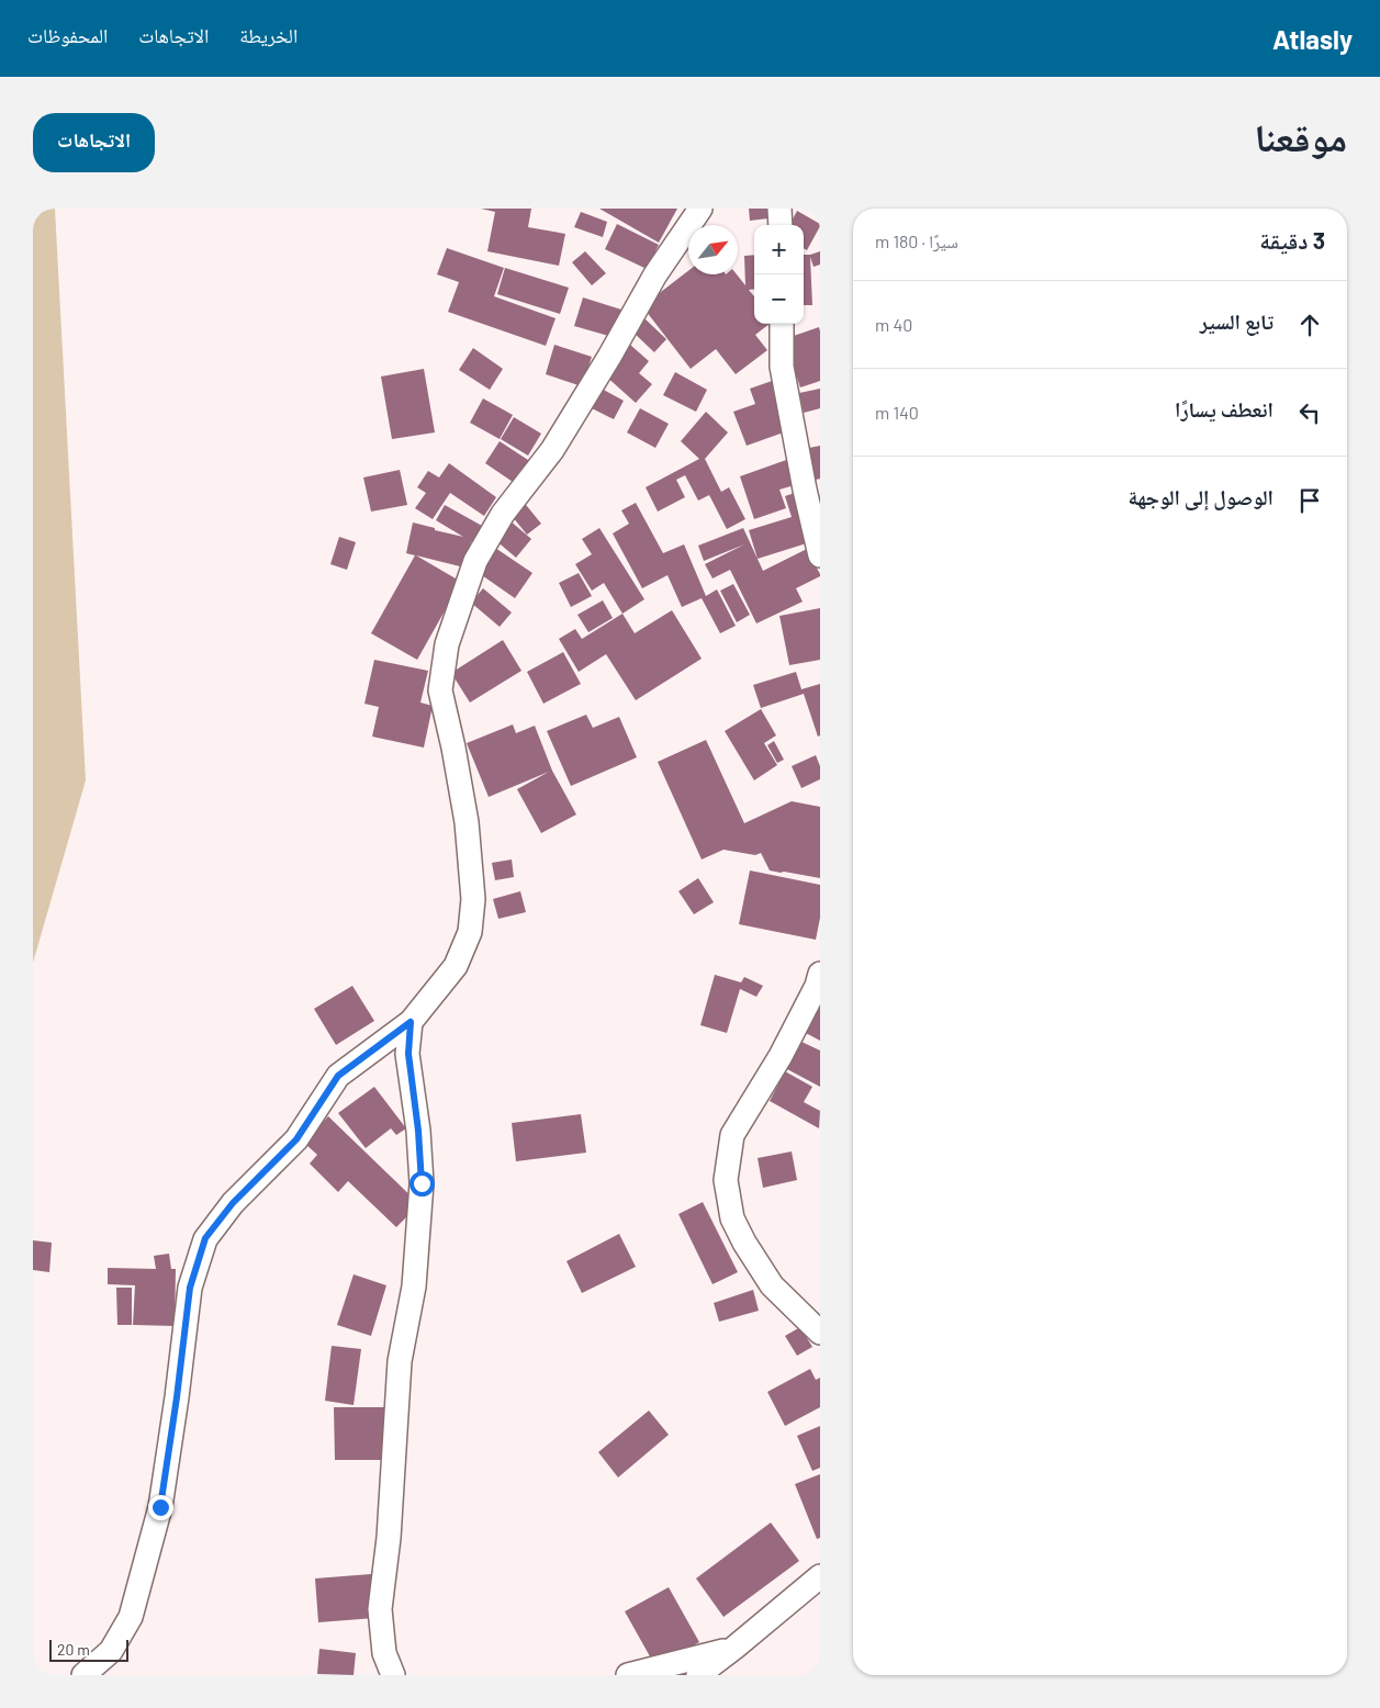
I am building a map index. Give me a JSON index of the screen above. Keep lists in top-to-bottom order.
{
  "scale_bar": "20 m",
  "north": "top right",
  "page": {
    "header": "Atlasly",
    "nav": ["الخريطة", "الاتجاهات", "المحفوظات"],
    "title": "موقعنا",
    "buttons": "الاتجاهات",
    "heading": ["3 دقيقة", "سيرًا · 180 m"],
    "map_buttons": ["+", "−"],
    "list": [
      ["تابع السير", "40 m"],
      ["انعطف يسارًا", "140 m"],
      "الوصول إلى الوجهة"
    ],
    "scale": "20 m"
  }
}
